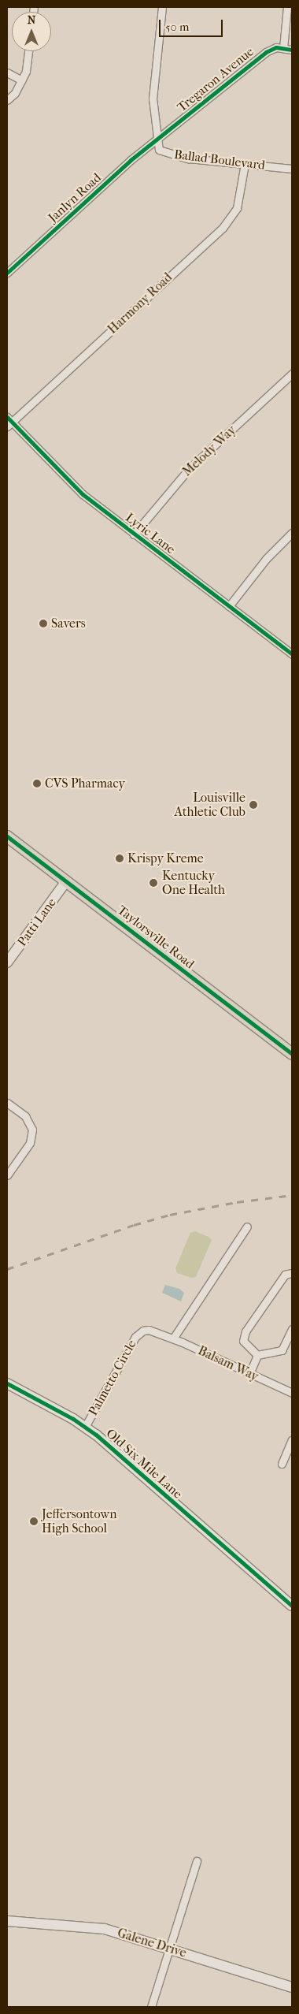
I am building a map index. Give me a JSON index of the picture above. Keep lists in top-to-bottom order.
{
  "streets": {
    "main road": ["Taylorsville Road"],
    "street": [
      "Tregaron Avenue",
      "Ballad Boulevard",
      "Janlyn Road",
      "Harmony Road",
      "Melody Way",
      "Lyric Lane",
      "Patti Lane",
      "Balsam Way",
      "Palmetto Circle",
      "Old Six Mile Lane",
      "Galene Drive"
    ]
  },
  "crossings": [
    ["Tregaron Avenue", "Ballad Boulevard"],
    ["Tregaron Avenue", "Janlyn Road"],
    ["Ballad Boulevard", "Janlyn Road"],
    ["Ballad Boulevard", "Harmony Road"],
    ["Harmony Road", "Lyric Lane"],
    ["Melody Way", "Lyric Lane"],
    ["Patti Lane", "Taylorsville Road"],
    ["Balsam Way", "Palmetto Circle"],
    ["Palmetto Circle", "Old Six Mile Lane"]
  ],
  "places": [
    "Savers",
    "CVS Pharmacy",
    "Louisville Athletic Club",
    "Krispy Kreme",
    "Kentucky One Health",
    "Jeffersontown High School"
  ],
  "scale_bar": "50 m",
  "north": "top"
}
